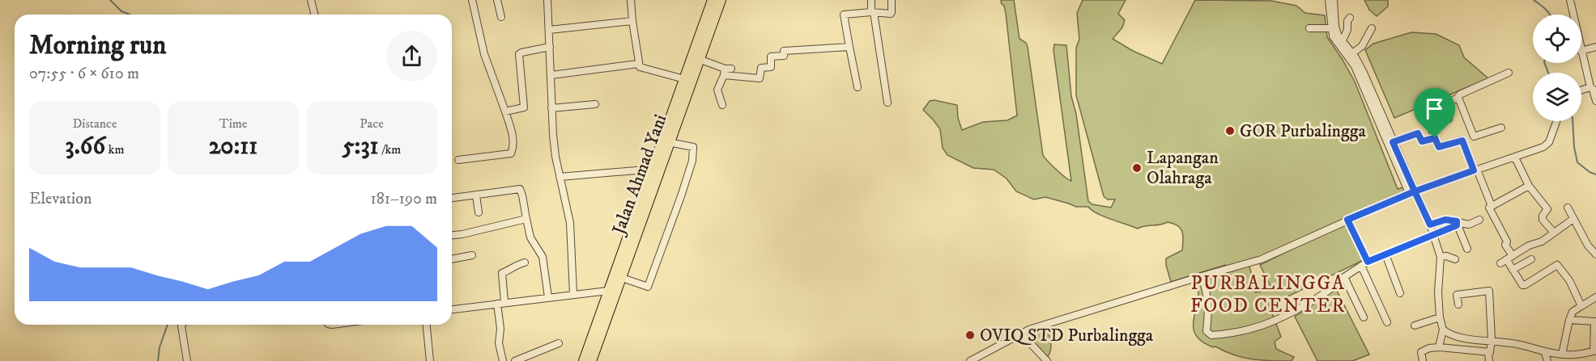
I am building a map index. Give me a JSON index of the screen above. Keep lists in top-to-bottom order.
{
  "streets": {
    "main road": ["Jalan Ahmad Yani"]
  },
  "districts": ["PURBALINGGA FOOD CENTER"],
  "places": ["GOR Purbalingga", "Lapangan Olahraga", "OVIQ STD Purbalingga"],
  "page": {
    "heading": ["Morning run", "07:55 · 6 × 610 m"],
    "stats": [
      ["Distance", "3.66 km"],
      ["Time", "20:11"],
      ["Pace", "5:31 /km"]
    ],
    "chart": ["Elevation", "181–190 m"]
  }
}
